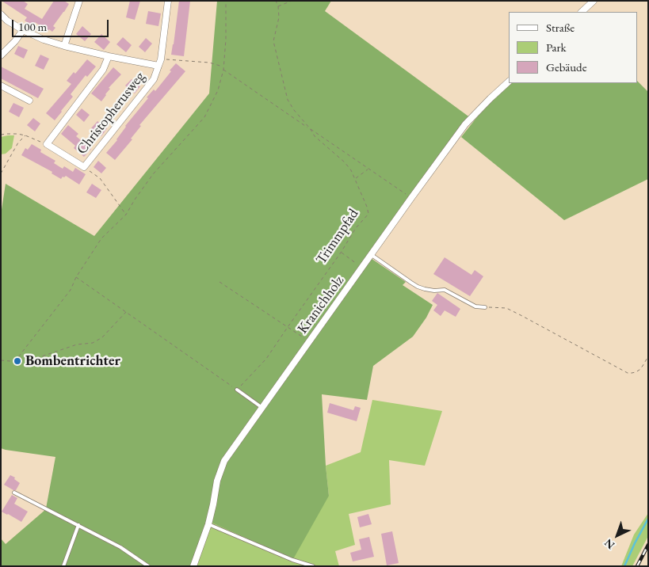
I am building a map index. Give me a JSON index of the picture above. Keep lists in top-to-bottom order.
{
  "streets": {
    "street": ["Christopherusweg", "Kranichholz"],
    "path": ["Trimmpfad"]
  },
  "places": ["Bombentrichter"],
  "legend": ["Straße", "Park", "Gebäude"],
  "scale_bar": "100 m",
  "north": "bottom left"
}
